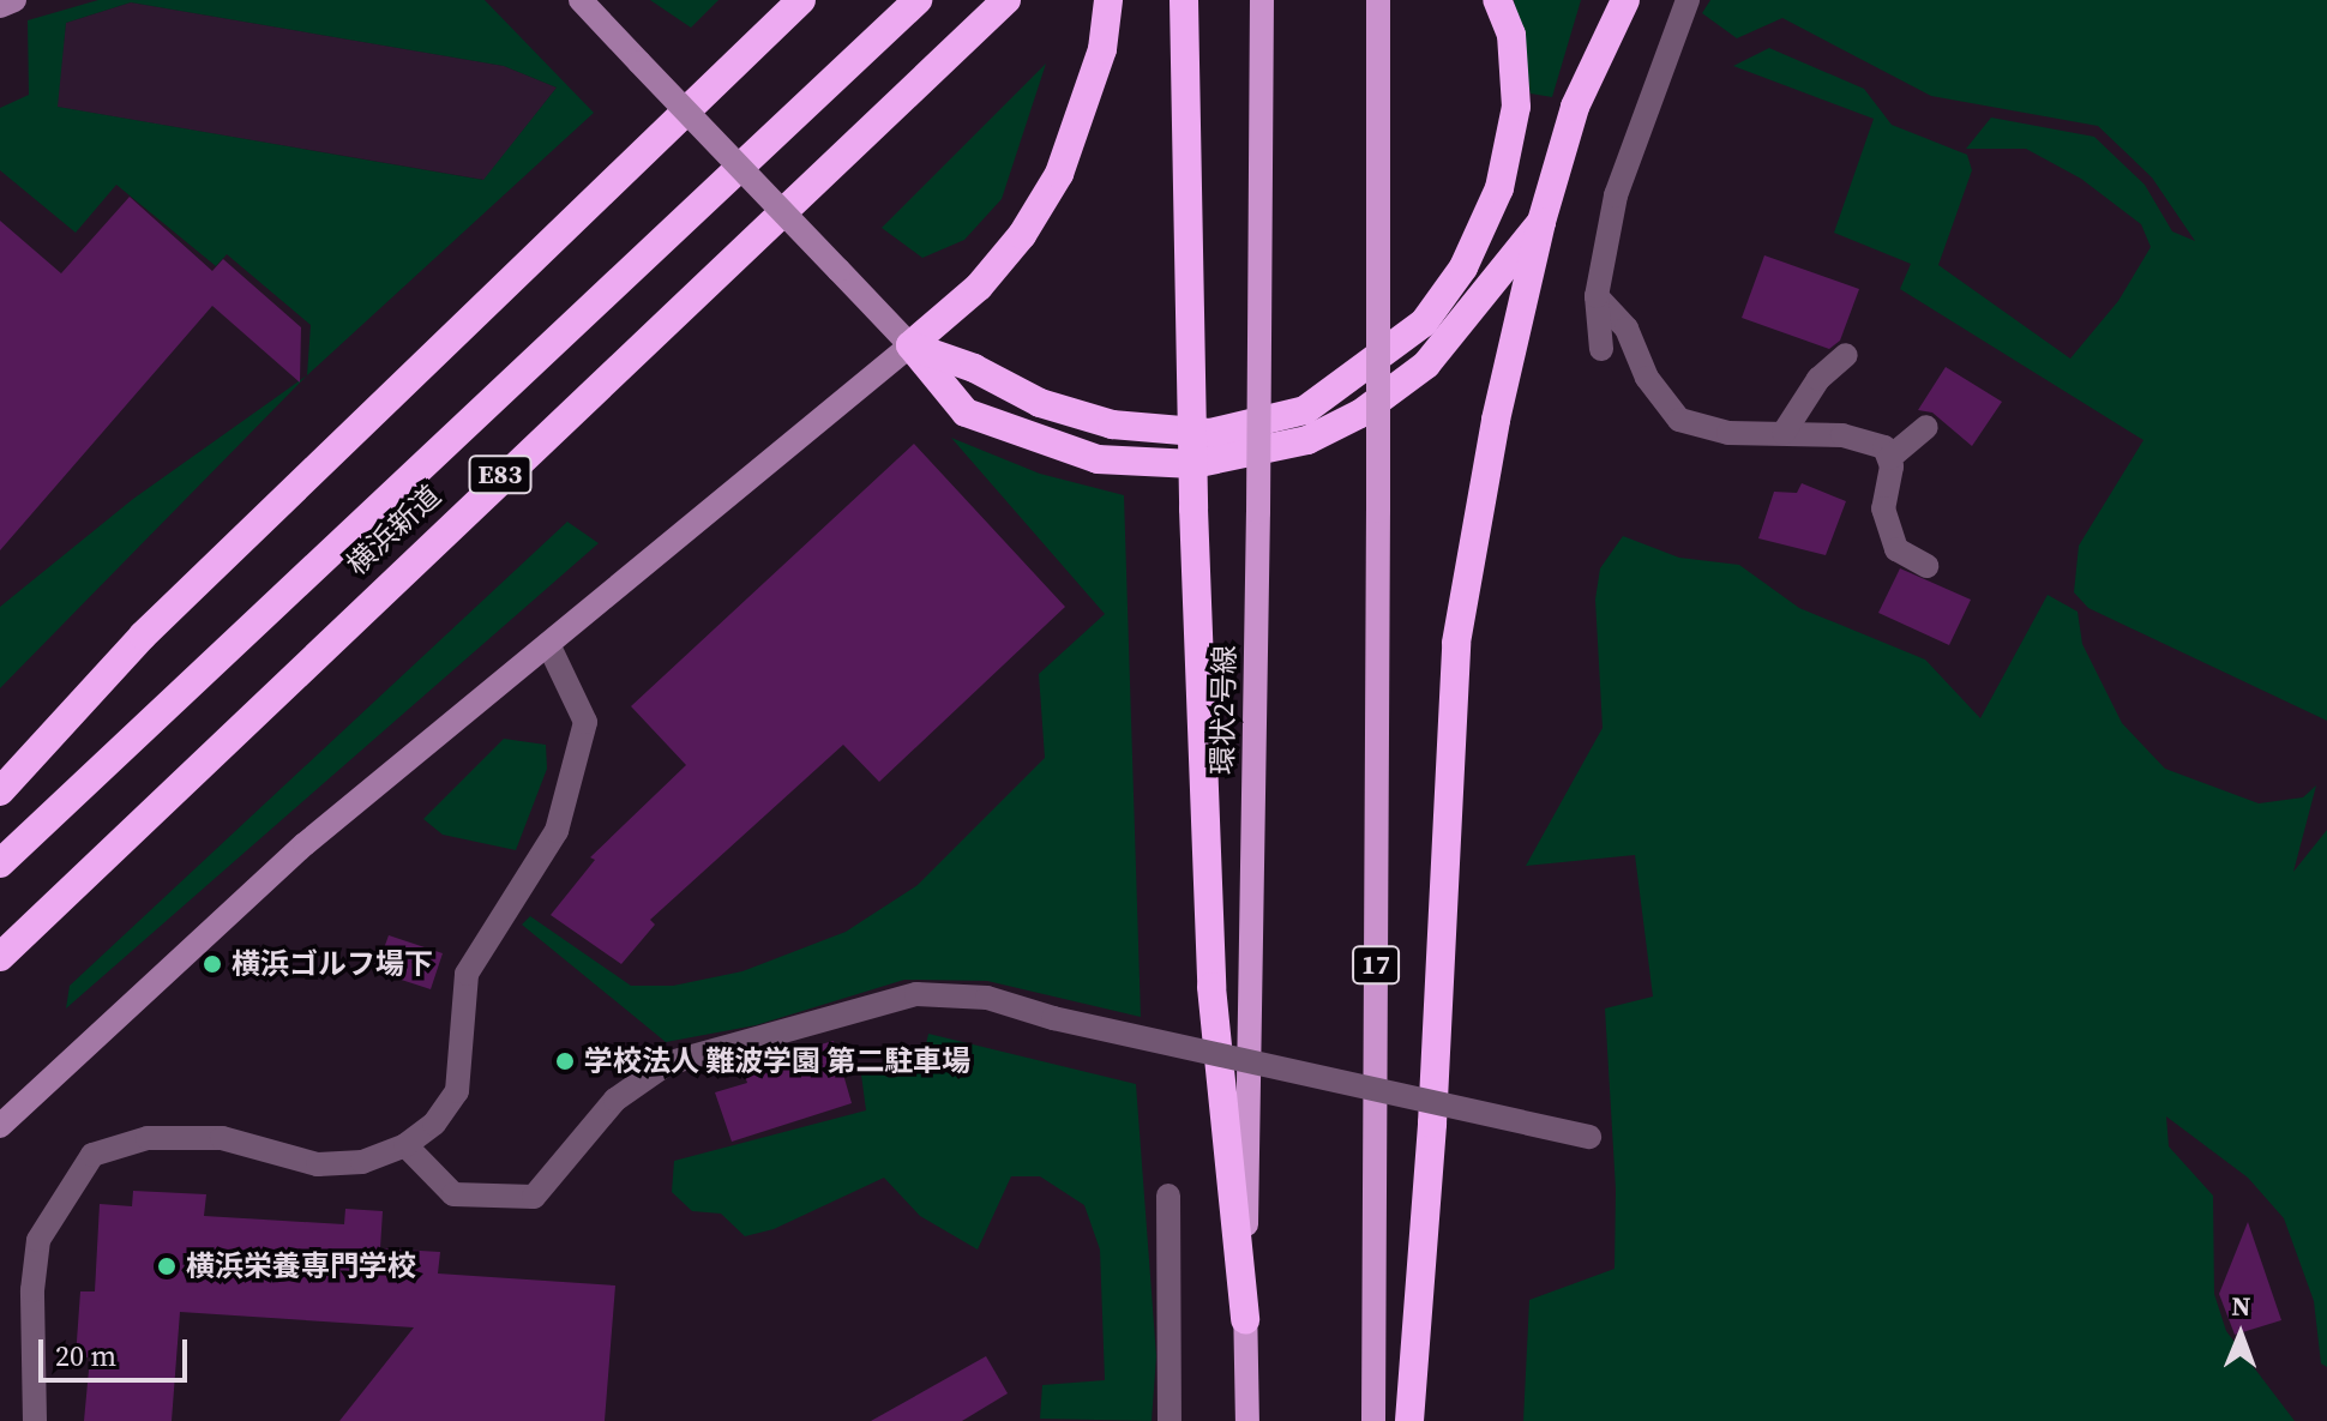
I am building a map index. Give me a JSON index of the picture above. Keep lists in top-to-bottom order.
{
  "streets": {
    "highway": ["E83", "横浜新道"],
    "main road": ["環状2号線", "17"]
  },
  "places": ["横浜ゴルフ場下", "学校法人 難波学園 第二駐車場", "横浜栄養専門学校"],
  "scale_bar": "20 m",
  "north": "top"
}
